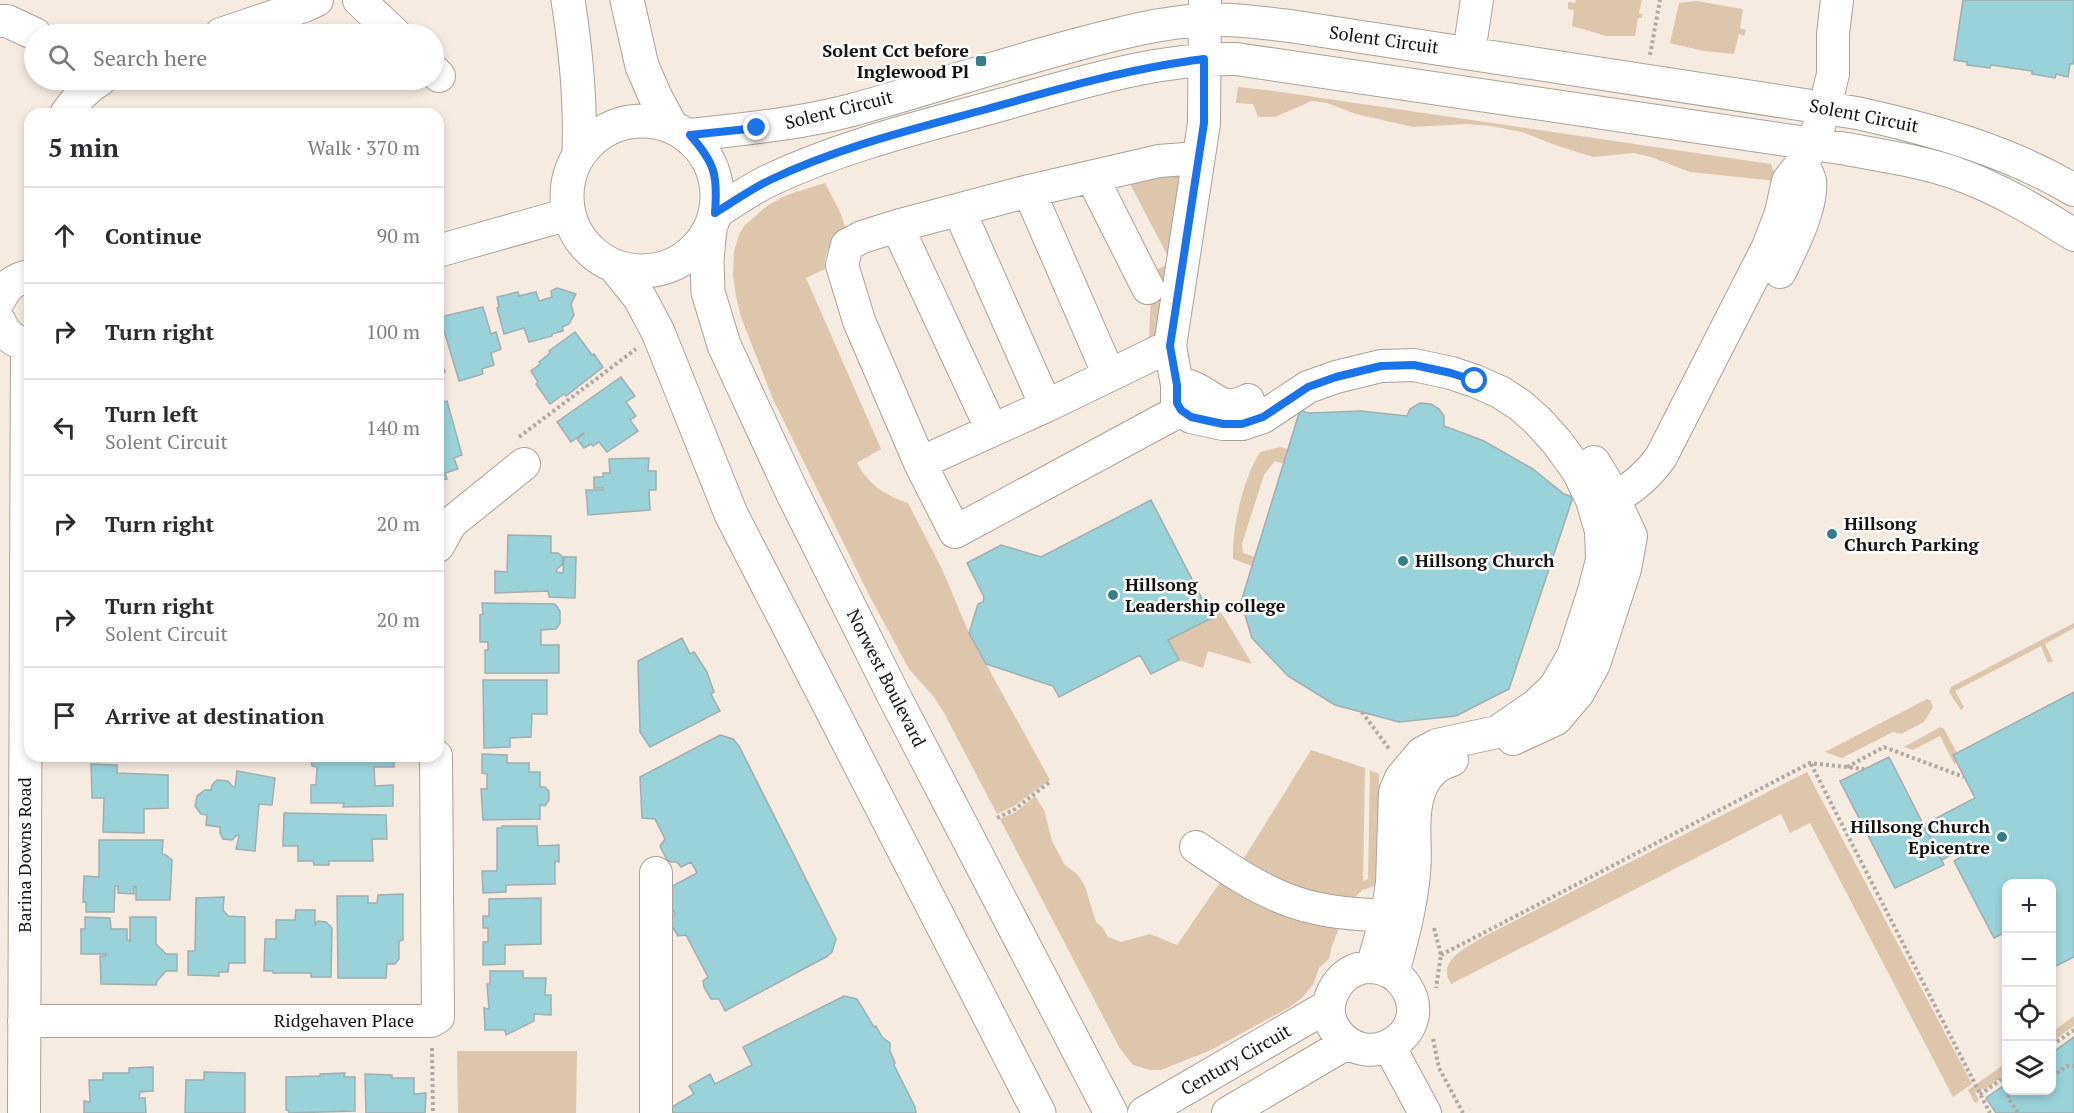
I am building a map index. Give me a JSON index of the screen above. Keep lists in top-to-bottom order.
{
  "streets": {
    "main road": ["Norwest Boulevard"],
    "street": [
      "Solent Circuit",
      "Barina Downs Road",
      "Ridgehaven Place",
      "Century Circuit"
    ]
  },
  "crossings": [
    ["Solent Circuit", "Norwest Boulevard"],
    ["Barina Downs Road", "Ridgehaven Place"]
  ],
  "places": {
    "transit": ["Solent Cct before Inglewood Pl"],
    "other": [
      "Hillsong Church Parking",
      "Hillsong Church",
      "Hillsong Leadership college",
      "Hillsong Church Epicentre"
    ]
  },
  "page": {
    "search": "Search here",
    "heading": ["5 min", "Walk · 370 m"],
    "list": [
      ["Continue", "90 m"],
      ["Turn right", "100 m"],
      ["Turn left", "Solent Circuit", "140 m"],
      ["Turn right", "20 m"],
      ["Turn right", "Solent Circuit", "20 m"],
      "Arrive at destination"
    ],
    "map_buttons": ["+", "−"]
  }
}
